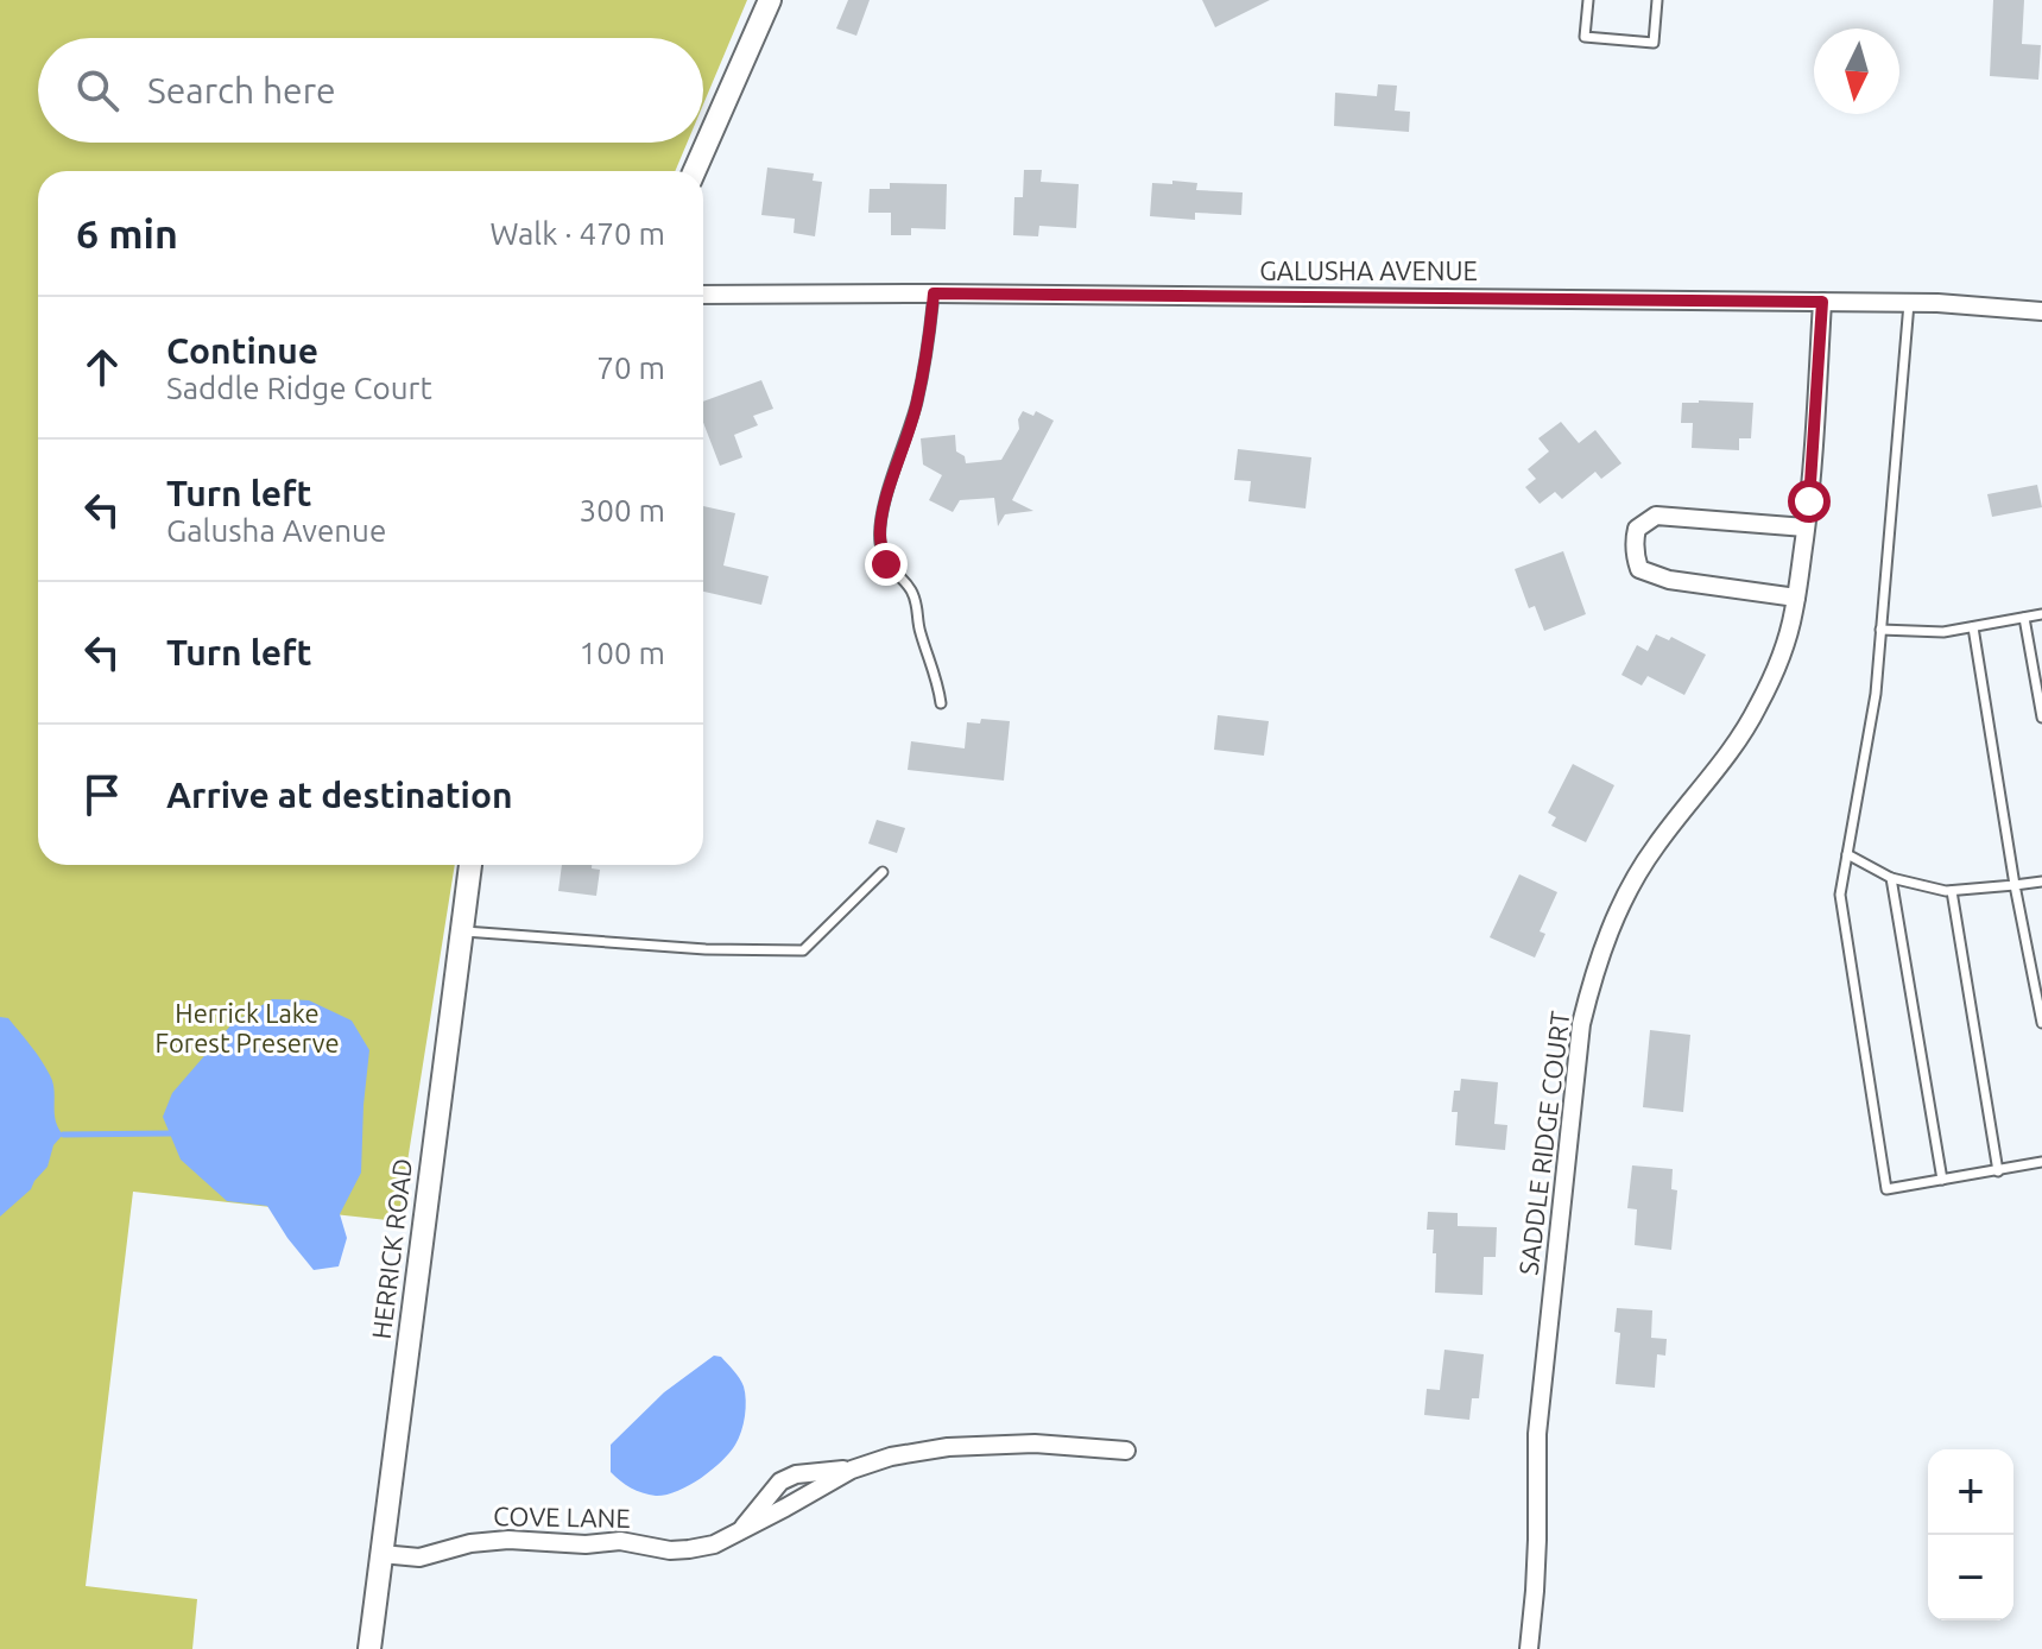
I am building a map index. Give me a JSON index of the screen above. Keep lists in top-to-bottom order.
{
  "streets": {
    "street": [
      "GALUSHA AVENUE",
      "SADDLE RIDGE COURT",
      "HERRICK ROAD",
      "COVE LANE"
    ]
  },
  "crossings": [
    ["GALUSHA AVENUE", "SADDLE RIDGE COURT"],
    ["HERRICK ROAD", "COVE LANE"]
  ],
  "parks": ["Herrick Lake Forest Preserve"],
  "north": "bottom",
  "page": {
    "search": "Search here",
    "heading": ["6 min", "Walk · 470 m"],
    "list": [
      ["Continue", "Saddle Ridge Court", "70 m"],
      ["Turn left", "Galusha Avenue", "300 m"],
      ["Turn left", "100 m"],
      "Arrive at destination"
    ],
    "map_buttons": ["+", "−"]
  }
}
